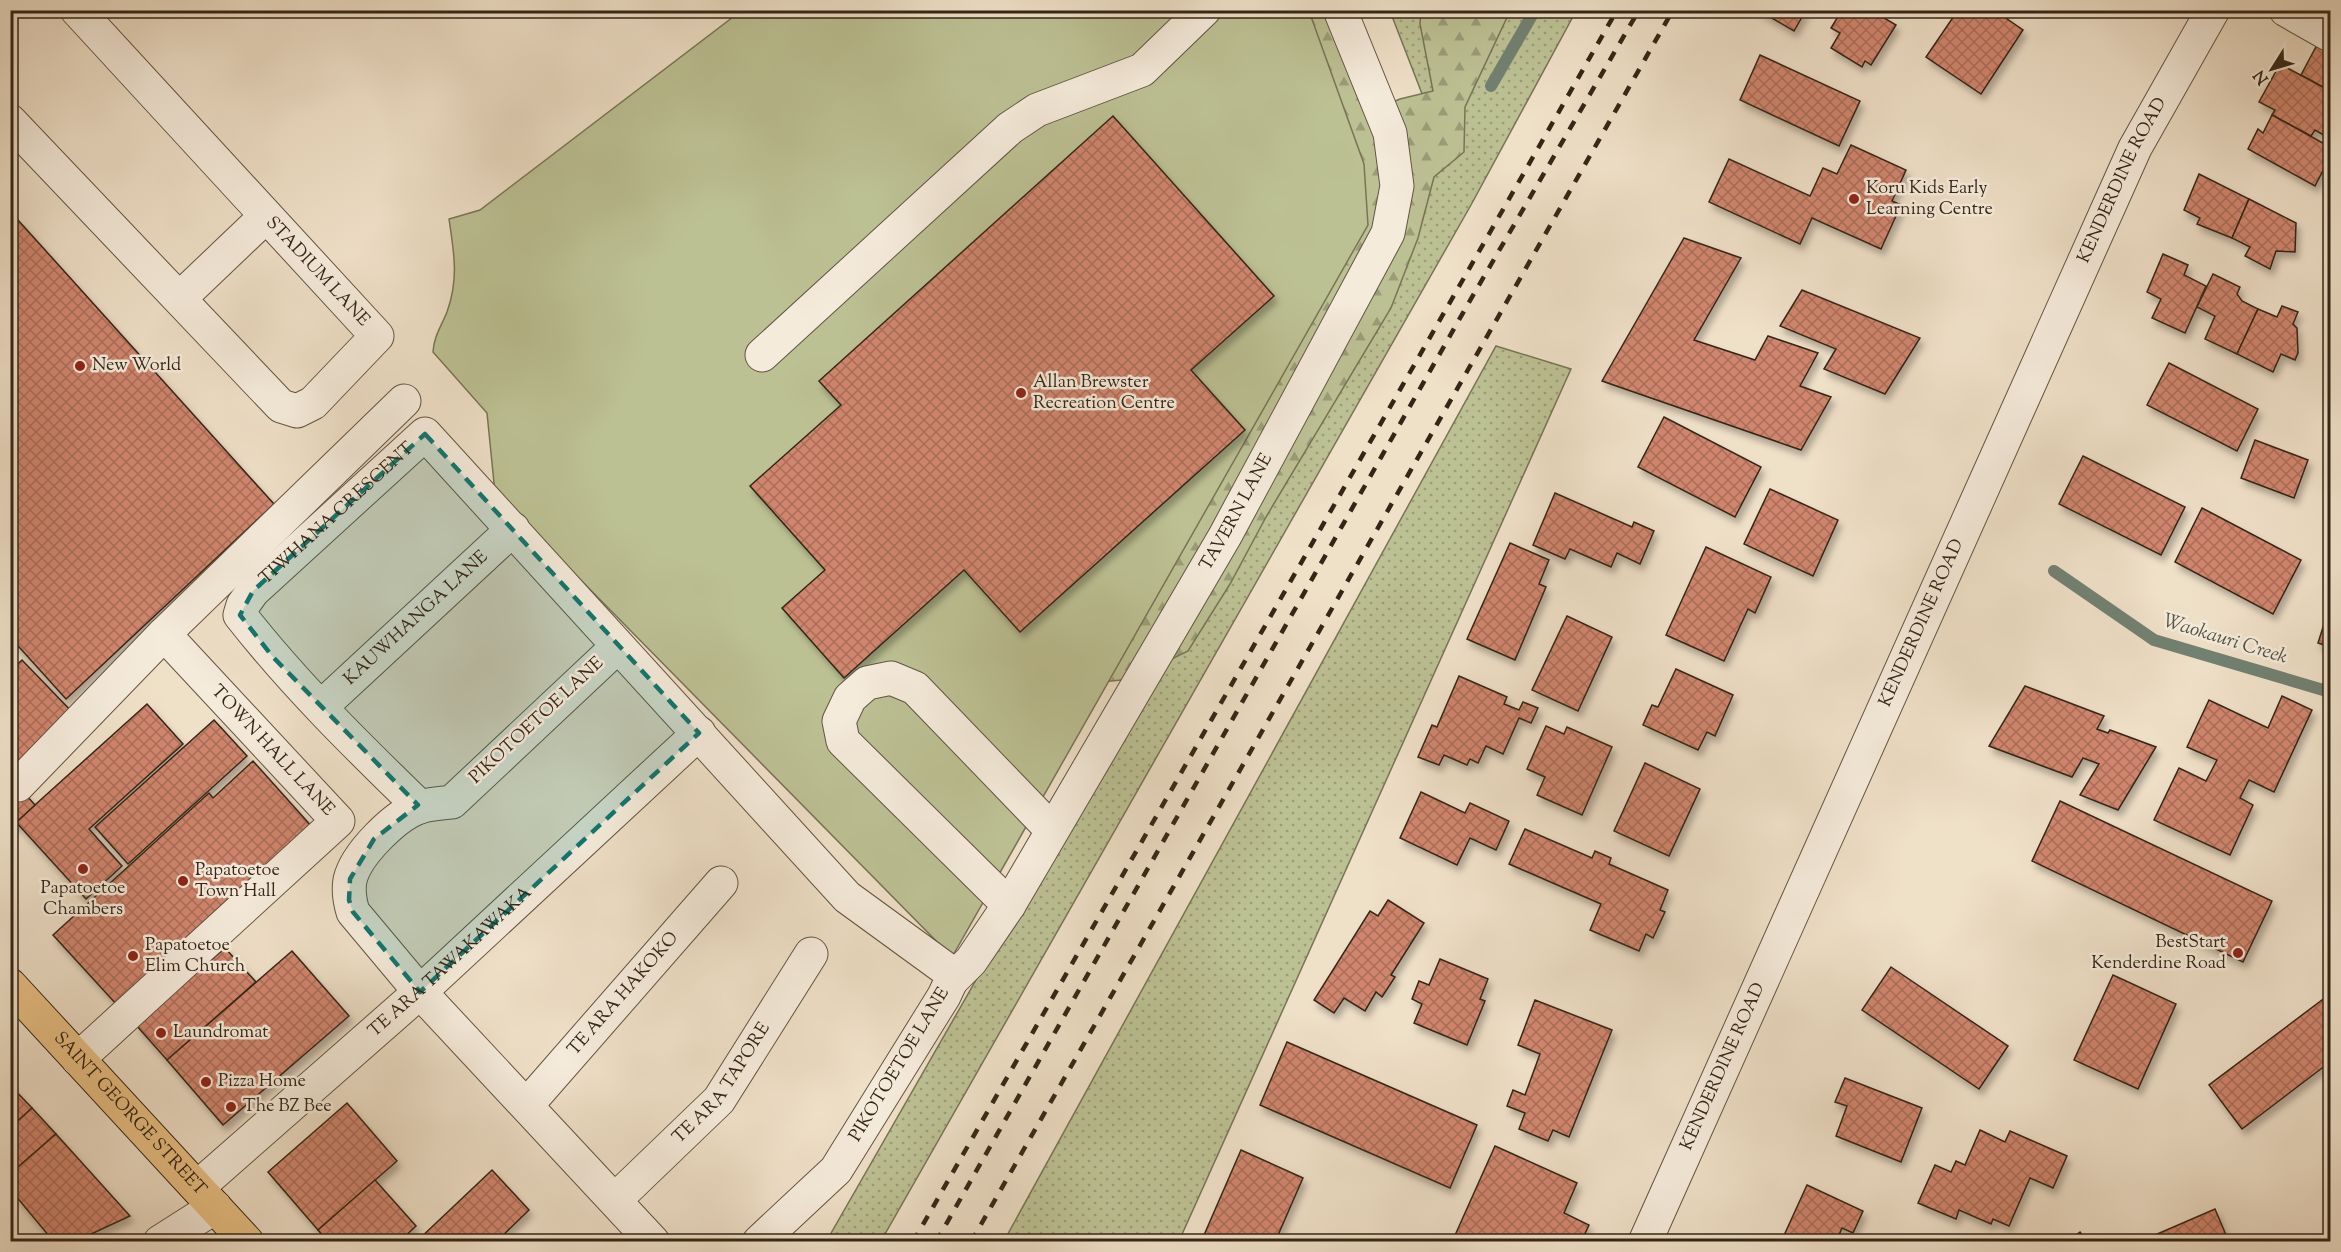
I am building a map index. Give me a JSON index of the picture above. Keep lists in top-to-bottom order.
{
  "streets": {
    "main road": ["SAINT GEORGE STREET"],
    "street": [
      "KENDERDINE ROAD",
      "STADIUM LANE",
      "TAVERN LANE",
      "TIWHANA CRESCENT",
      "KAUWHANGA LANE",
      "PIKOTOETOE LANE",
      "TOWN HALL LANE",
      "TE ARA TAWAKAWAKA",
      "TE ARA HAKOKO",
      "TE ARA TAPORE"
    ]
  },
  "crossings": [
    ["TAVERN LANE", "PIKOTOETOE LANE"],
    ["TIWHANA CRESCENT", "KAUWHANGA LANE"],
    ["TIWHANA CRESCENT", "PIKOTOETOE LANE"],
    ["PIKOTOETOE LANE", "TE ARA TAWAKAWAKA"],
    ["PIKOTOETOE LANE", "TE ARA HAKOKO"],
    ["PIKOTOETOE LANE", "TE ARA TAPORE"],
    ["TOWN HALL LANE", "SAINT GEORGE STREET"],
    ["TE ARA TAWAKAWAKA", "SAINT GEORGE STREET"]
  ],
  "water": ["Waokauri Creek"],
  "places": [
    "Koru Kids Early Learning Centre",
    "New World",
    "Allan Brewster Recreation Centre",
    "Papatoetoe Chambers",
    "Papatoetoe Town Hall",
    "BestStart Kenderdine Road",
    "Papatoetoe Elim Church",
    "Laundromat",
    "Pizza Home",
    "The BZ Bee"
  ],
  "north": "bottom left"
}
